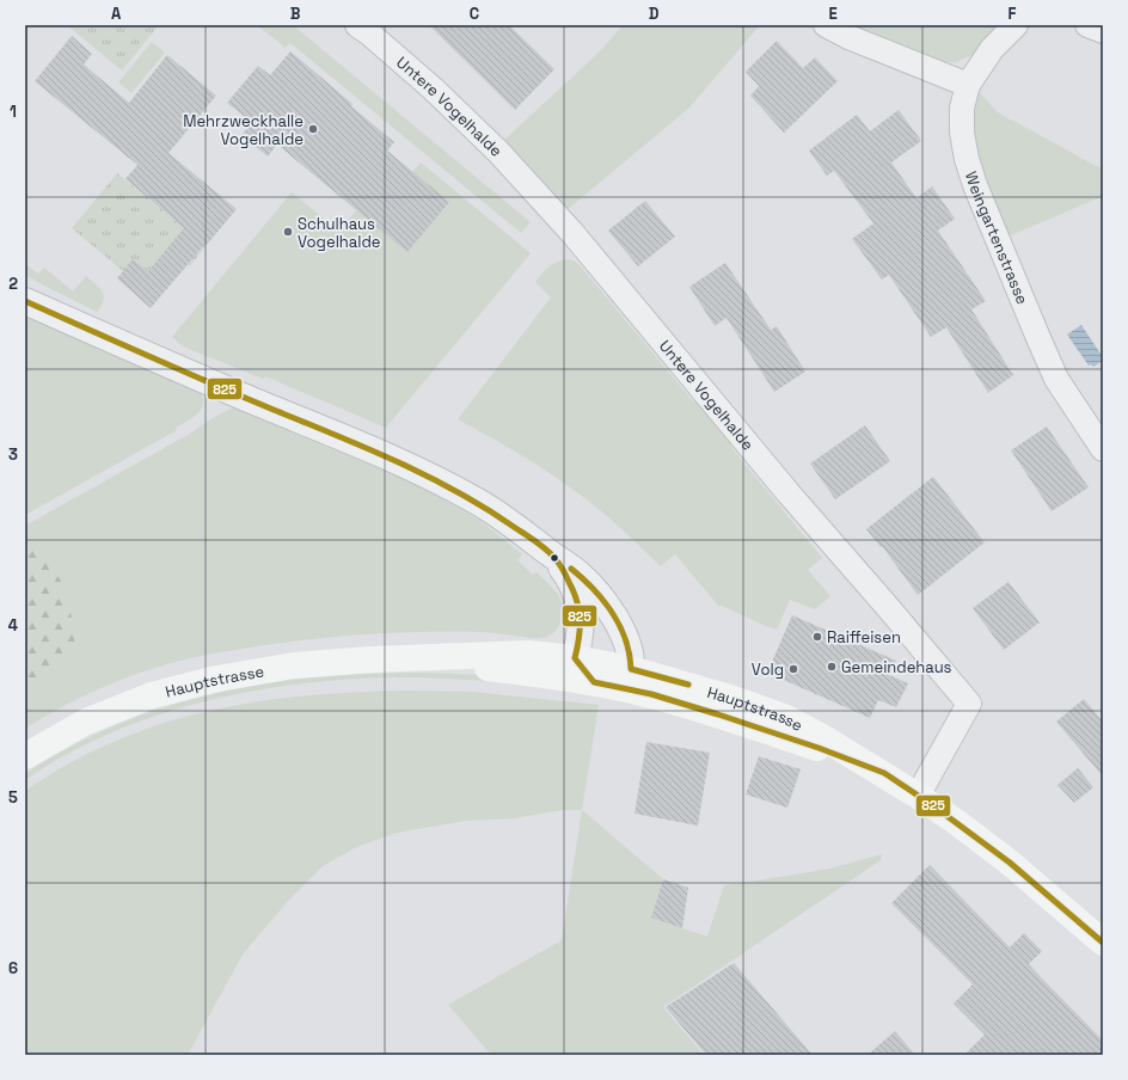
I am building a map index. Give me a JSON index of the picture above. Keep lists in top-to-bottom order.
{
  "streets": {
    "main road": ["Hauptstrasse"],
    "street": ["Untere Vogelhalde", "Weingartenstrasse"]
  },
  "crossings": [
    ["Untere Vogelhalde", "Hauptstrasse"]
  ],
  "places": [
    "Mehrzweckhalle Vogelhalde",
    "Schulhaus Vogelhalde",
    "Raiffeisen",
    "Gemeindehaus",
    "Volg"
  ],
  "lines": ["transit line 825"],
  "grid": {
    "columns": [
      "A",
      "B",
      "C",
      "D",
      "E",
      "F"
    ],
    "rows": [
      "1",
      "2",
      "3",
      "4",
      "5",
      "6"
    ]
  }
}
